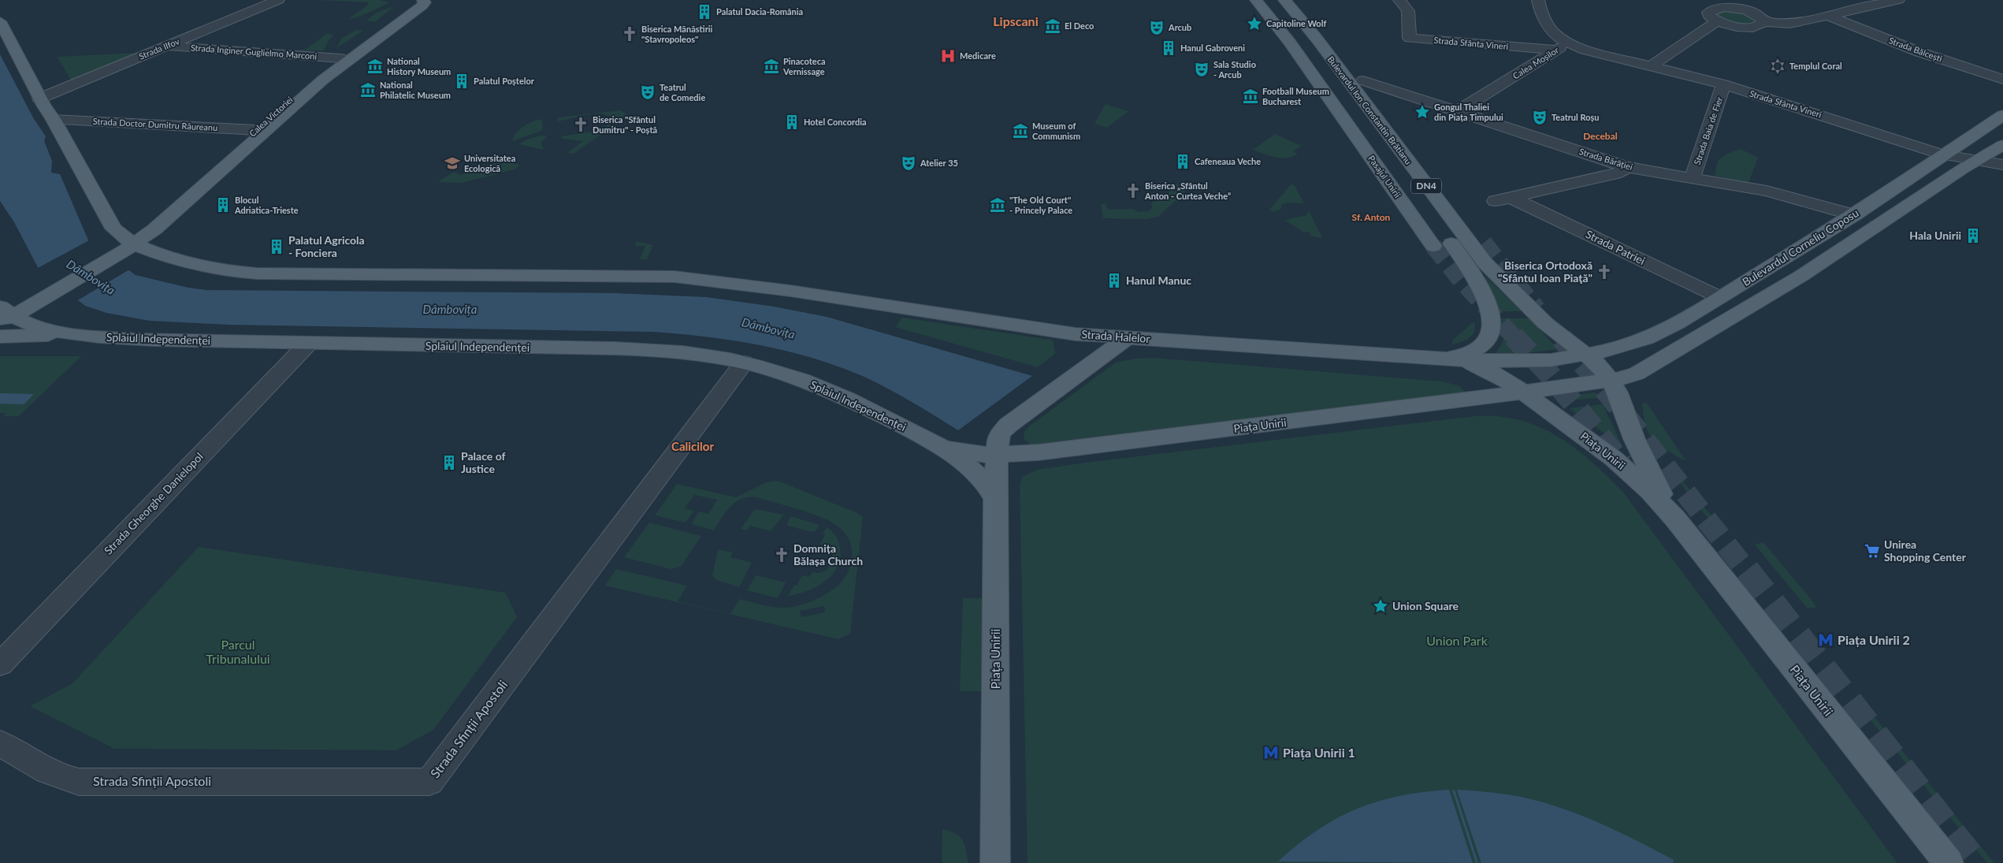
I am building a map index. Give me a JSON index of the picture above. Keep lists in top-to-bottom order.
{
  "streets": {
    "main road": [
      "Bulevardul Ion Constantin Brătianu",
      "Calea Victoriei",
      "Pasajul Unirii",
      "DN4",
      "Bulevardul Corneliu Coposu",
      "Strada Halelor",
      "Splaiul Independenței",
      "Piața Unirii"
    ],
    "street": [
      "Strada Sfânta Vineri",
      "Strada Ilfov",
      "Strada Bălcești",
      "Strada Inginer Guglielmo Marconi",
      "Calea Moșilor",
      "Strada Doctor Dumitru Râureanu",
      "Strada Baia de Fier",
      "Strada Bărăției",
      "Strada Patriei",
      "Strada Gheorghe Danielopol",
      "Strada Sfinții Apostoli"
    ]
  },
  "crossings": [
    ["Strada Sfânta Vineri", "Calea Moșilor"],
    ["Strada Sfânta Vineri", "Strada Baia de Fier"],
    ["Strada Sfânta Vineri", "Bulevardul Corneliu Coposu"],
    ["Strada Ilfov", "Strada Inginer Guglielmo Marconi"],
    ["Strada Inginer Guglielmo Marconi", "Calea Victoriei"],
    ["Calea Moșilor", "Strada Bărăției"],
    ["Bulevardul Ion Constantin Brătianu", "Strada Bărăției"],
    ["Bulevardul Ion Constantin Brătianu", "Pasajul Unirii"],
    ["Bulevardul Ion Constantin Brătianu", "Bulevardul Corneliu Coposu"],
    ["Bulevardul Ion Constantin Brătianu", "Strada Halelor"],
    ["Bulevardul Ion Constantin Brătianu", "Piața Unirii"],
    ["Calea Victoriei", "Strada Doctor Dumitru Râureanu"],
    ["Calea Victoriei", "Strada Halelor"],
    ["Strada Baia de Fier", "Strada Bărăției"],
    ["Strada Bărăției", "Strada Patriei"],
    ["Strada Bărăției", "Bulevardul Corneliu Coposu"],
    ["Strada Patriei", "Bulevardul Corneliu Coposu"],
    ["Bulevardul Corneliu Coposu", "Piața Unirii"],
    ["Strada Halelor", "Piața Unirii"],
    ["Splaiul Independenței", "Piața Unirii"],
    ["Splaiul Independenței", "Strada Gheorghe Danielopol"],
    ["Splaiul Independenței", "Strada Sfinții Apostoli"]
  ],
  "districts": [
    "Lipscani",
    "Decebal",
    "Sf. Anton",
    "Calicilor"
  ],
  "water": ["Dâmbovița"],
  "parks": ["Union Park", "Parcul Tribunalului"],
  "places": {
    "building": [
      "Palatul Dacia-România",
      "Hanul Gabroveni",
      "Palatul Poștelor",
      "Hotel Concordia",
      "Cafeneaua Veche",
      "Blocul Adriatica-Trieste",
      "Hala Unirii",
      "Palatul Agricola - Fonciera",
      "Hanul Manuc",
      "Palace of Justice"
    ],
    "place": ["Capitoline Wolf", "Gongul Thaliei din Piața Timpului", "Union Square"],
    "museum": [
      "El Deco",
      "National History Museum",
      "Pinacoteca Vernissage",
      "National Philatelic Museum",
      "Football Museum Bucharest",
      "Museum of Communism",
      "\"The Old Court\" - Princely Palace"
    ],
    "theatre": [
      "Arcub",
      "Sala Studio - Arcub",
      "Teatrul de Comedie",
      "Teatrul Roșu",
      "Atelier 35"
    ],
    "church": [
      "Biserica Mănăstirii \"Stavropoleos\"",
      "Biserica \"Sfântul Dumitru\" - Poștă",
      "Biserica „Sfântul Anton - Curtea Veche”",
      "Biserica Ortodoxă \"Sfântul Ioan Piaţă\"",
      "Domnița Bălașa Church"
    ],
    "hospital": ["Medicare"],
    "synagogue": ["Templul Coral"],
    "school or university": ["Universitatea Ecologică"],
    "supermarket": ["Unirea Shopping Center"],
    "metro station": ["Piața Unirii 2", "Piața Unirii 1"]
  }
}
